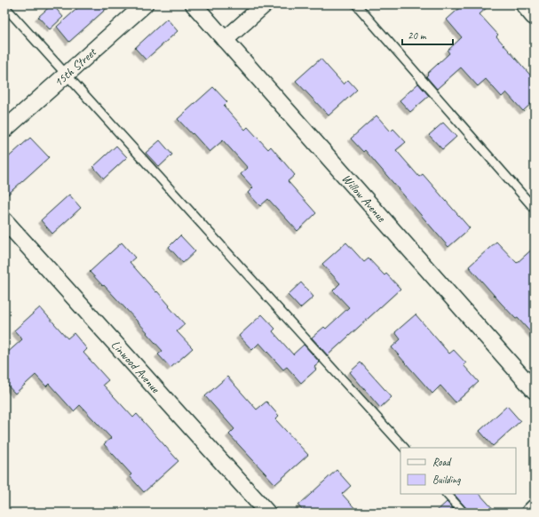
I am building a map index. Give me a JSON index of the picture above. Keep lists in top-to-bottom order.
{
  "streets": {
    "street": ["15th Street", "Willow Avenue", "Linwood Avenue"]
  },
  "legend": ["Road", "Building"],
  "scale_bar": "20 m"
}
